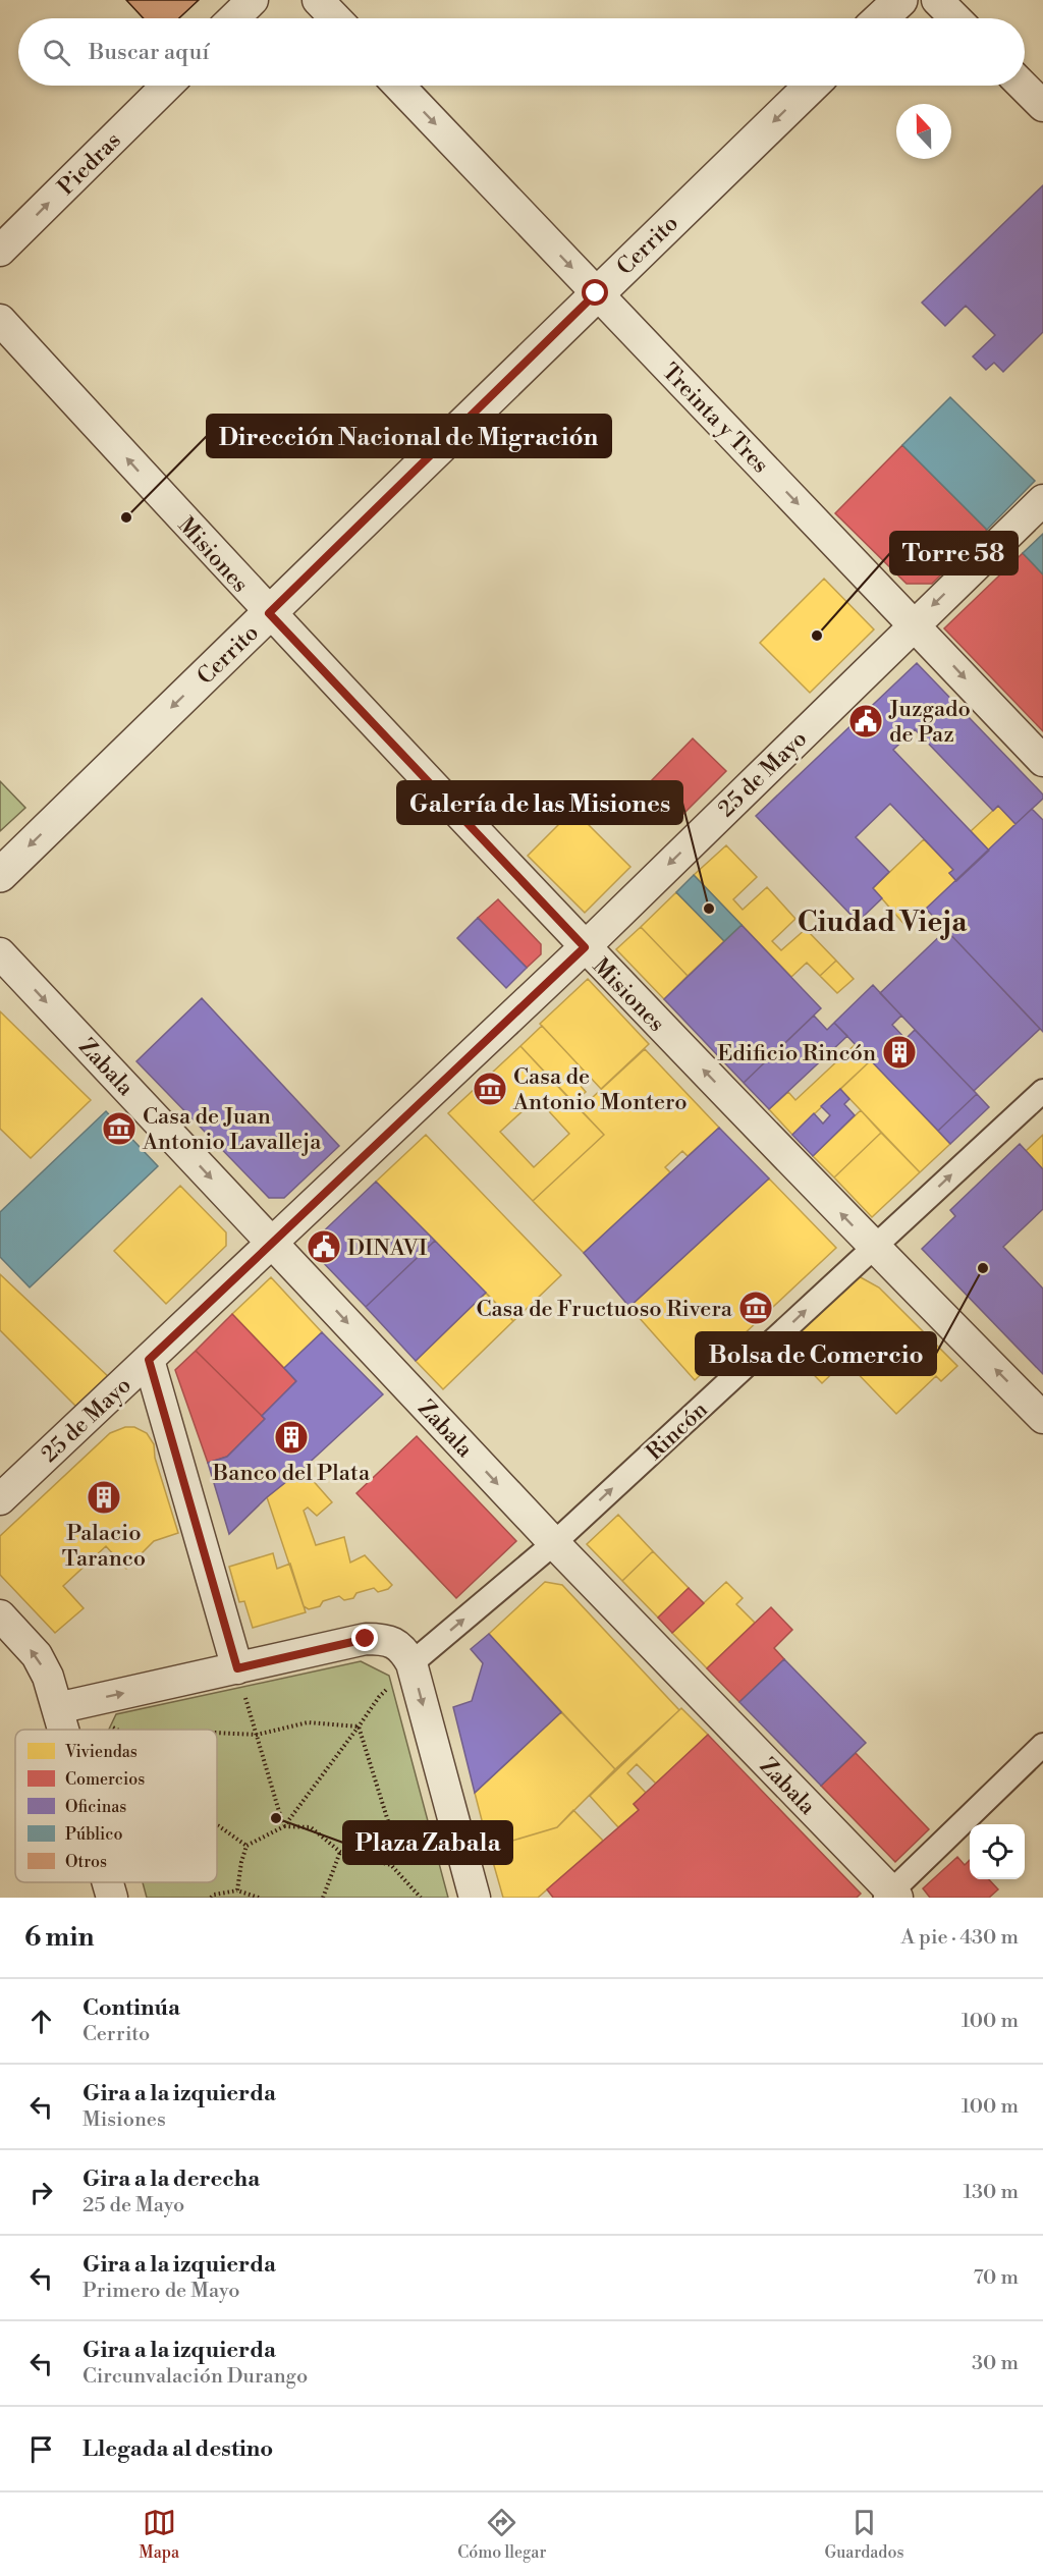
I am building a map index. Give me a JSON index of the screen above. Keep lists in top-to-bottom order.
{
  "streets": {
    "street": [
      "Piedras",
      "Cerrito",
      "Treinta y Tres",
      "Misiones",
      "25 de Mayo",
      "Zabala",
      "Rincón"
    ]
  },
  "crossings": [
    ["Cerrito", "Treinta y Tres"],
    ["Cerrito", "Misiones"],
    ["Treinta y Tres", "25 de Mayo"],
    ["Misiones", "25 de Mayo"],
    ["Misiones", "Rincón"],
    ["25 de Mayo", "Zabala"],
    ["Zabala", "Rincón"]
  ],
  "one_way": [
    "Piedras",
    "Cerrito",
    "Treinta y Tres",
    "Misiones",
    "25 de Mayo",
    "Zabala",
    "Rincón"
  ],
  "districts": ["Ciudad Vieja"],
  "places": {
    "other": [
      "Dirección Nacional de Migración",
      "Torre 58",
      "Galería de las Misiones",
      "Bolsa de Comercio",
      "Plaza Zabala"
    ],
    "public building": ["Juzgado de Paz", "DINAVI"],
    "building": ["Edificio Rincón", "Banco del Plata", "Palacio Taranco"],
    "museum": ["Casa de Antonio Montero", "Casa de Juan Antonio Lavalleja", "Casa de Fructuoso Rivera"]
  },
  "legend": [
    "Viviendas",
    "Comercios",
    "Oficinas",
    "Público",
    "Otros"
  ],
  "north": "top",
  "page": {
    "search": "Buscar aquí",
    "heading": ["6 min", "A pie · 430 m"],
    "list": [
      ["Continúa", "Cerrito", "100 m"],
      ["Gira a la izquierda", "Misiones", "100 m"],
      ["Gira a la derecha", "25 de Mayo", "130 m"],
      ["Gira a la izquierda", "Primero de Mayo", "70 m"],
      ["Gira a la izquierda", "Circunvalación Durango", "30 m"],
      "Llegada al destino"
    ],
    "nav": ["Mapa", "Cómo llegar", "Guardados"]
  }
}
